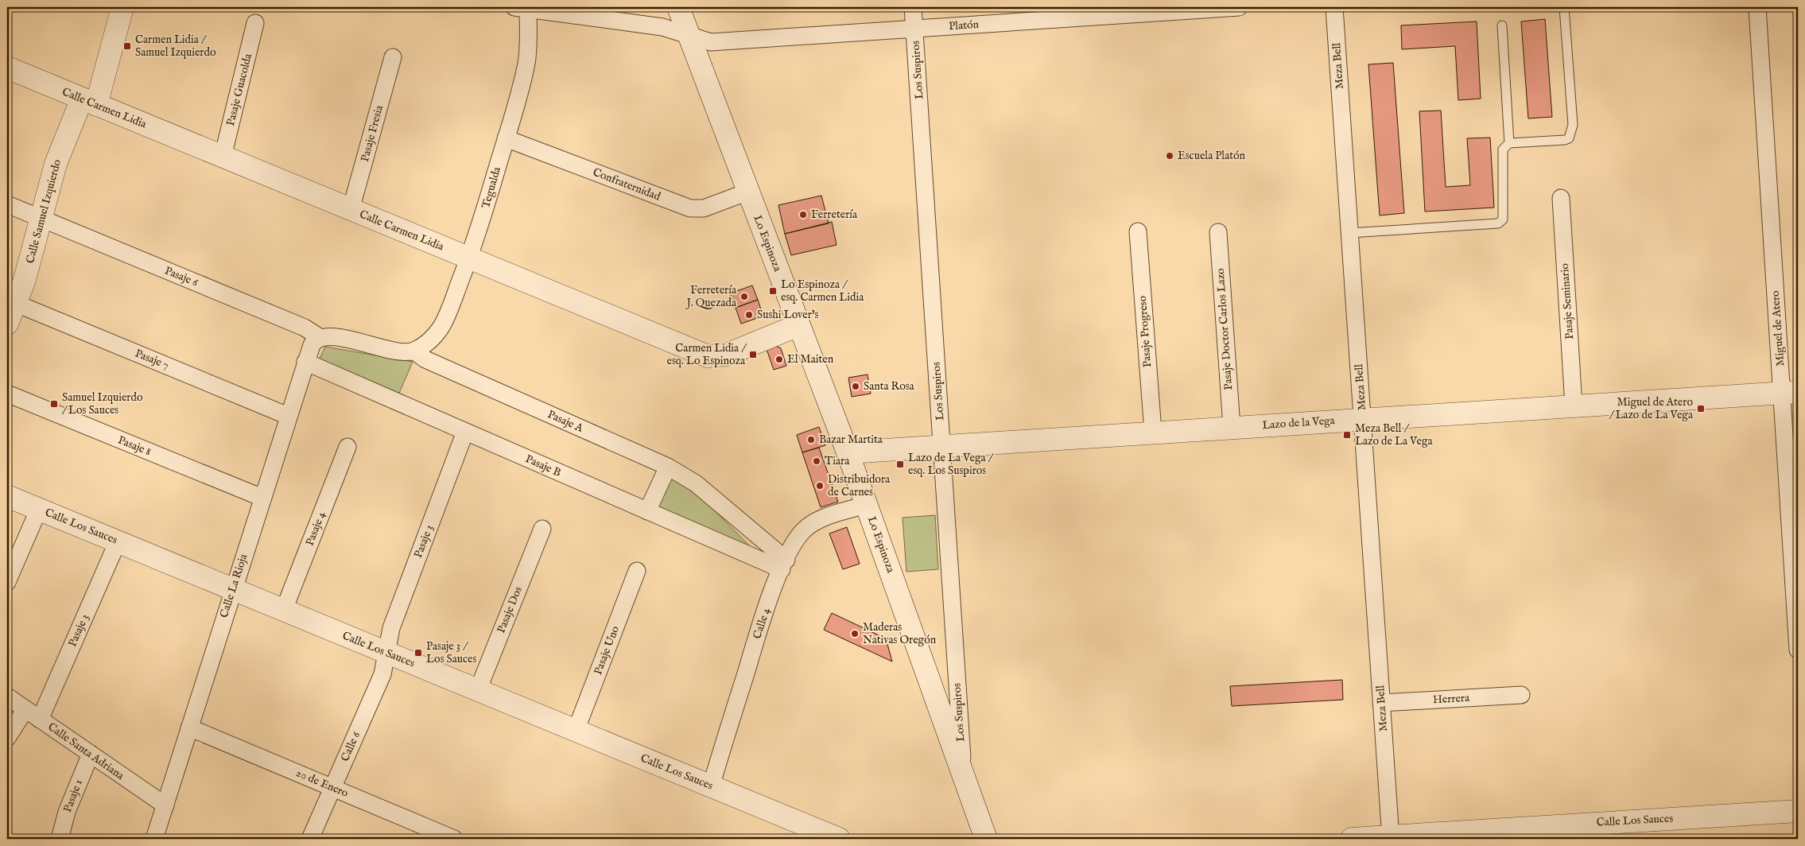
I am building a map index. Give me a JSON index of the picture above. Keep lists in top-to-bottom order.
{
  "streets": {
    "street": [
      "Platón",
      "Meza Bell",
      "Los Suspiros",
      "Pasaje Guacolda",
      "Calle Carmen Lidia",
      "Pasaje Fresia",
      "Confraternidad",
      "Tegualda",
      "Calle Samuel Izquierdo",
      "Lo Espinoza",
      "Pasaje 6",
      "Pasaje Seminario",
      "Miguel de Atero",
      "Pasaje Doctor Carlos Lazo",
      "Pasaje Progreso",
      "Pasaje 7",
      "Pasaje A",
      "Lazo de la Vega",
      "Pasaje 8",
      "Pasaje B",
      "Calle Los Sauces",
      "Pasaje 4",
      "Pasaje 3",
      "Calle La Rioja",
      "Pasaje Dos",
      "Calle 4",
      "Pasaje Uno",
      "Herrera",
      "Calle 6",
      "Calle Santa Adriana",
      "20 de Enero",
      "Pasaje 1"
    ]
  },
  "crossings": [
    ["Platón", "Los Suspiros"],
    ["Platón", "Tegualda"],
    ["Platón", "Lo Espinoza"],
    ["Meza Bell", "Lazo de la Vega"],
    ["Meza Bell", "Calle Los Sauces"],
    ["Meza Bell", "Herrera"],
    ["Los Suspiros", "Lo Espinoza"],
    ["Los Suspiros", "Lazo de la Vega"],
    ["Pasaje Guacolda", "Calle Carmen Lidia"],
    ["Calle Carmen Lidia", "Pasaje Fresia"],
    ["Calle Carmen Lidia", "Tegualda"],
    ["Calle Carmen Lidia", "Calle Samuel Izquierdo"],
    ["Calle Carmen Lidia", "Lo Espinoza"],
    ["Confraternidad", "Tegualda"],
    ["Confraternidad", "Lo Espinoza"],
    ["Tegualda", "Pasaje A"],
    ["Calle Samuel Izquierdo", "Pasaje 6"],
    ["Calle Samuel Izquierdo", "Pasaje 7"],
    ["Lo Espinoza", "Lazo de la Vega"],
    ["Lo Espinoza", "Calle 4"],
    ["Pasaje 6", "Calle La Rioja"],
    ["Pasaje Seminario", "Lazo de la Vega"],
    ["Miguel de Atero", "Lazo de la Vega"],
    ["Pasaje Doctor Carlos Lazo", "Lazo de la Vega"],
    ["Pasaje Progreso", "Lazo de la Vega"],
    ["Pasaje 7", "Calle La Rioja"],
    ["Pasaje A", "Pasaje B"],
    ["Pasaje A", "Calle 4"],
    ["Pasaje 8", "Calle La Rioja"],
    ["Pasaje B", "Pasaje 3"],
    ["Pasaje B", "Calle La Rioja"],
    ["Pasaje B", "Calle 4"],
    ["Calle Los Sauces", "Pasaje 4"],
    ["Calle Los Sauces", "Pasaje 3"],
    ["Calle Los Sauces", "Calle La Rioja"],
    ["Calle Los Sauces", "Pasaje Dos"],
    ["Calle Los Sauces", "Calle 4"],
    ["Calle Los Sauces", "Pasaje Uno"],
    ["Calle Los Sauces", "Calle 6"],
    ["Pasaje 3", "Calle 6"],
    ["Pasaje 3", "Calle Santa Adriana"],
    ["Calle La Rioja", "Calle Santa Adriana"],
    ["Calle La Rioja", "20 de Enero"],
    ["Calle 6", "20 de Enero"],
    ["Calle Santa Adriana", "Pasaje 1"]
  ],
  "places": {
    "transit": [
      "Carmen Lidia / Samuel Izquierdo",
      "Lo Espinoza / esq. Carmen Lidia",
      "Carmen Lidia / esq. Lo Espinoza",
      "Samuel Izquierdo / Los Sauces",
      "Miguel de Atero / Lazo de La Vega",
      "Meza Bell / Lazo de La Vega",
      "Lazo de La Vega / esq. Los Suspiros",
      "Pasaje 3 / Los Sauces"
    ],
    "other": [
      "Escuela Platón",
      "Ferretería",
      "Ferretería J. Quezada",
      "Sushi Lover's",
      "El Maiten",
      "Santa Rosa",
      "Bazar Martita",
      "Tiara",
      "Distribuidora de Carnes",
      "Maderas Nativas Oregón"
    ]
  }
}
